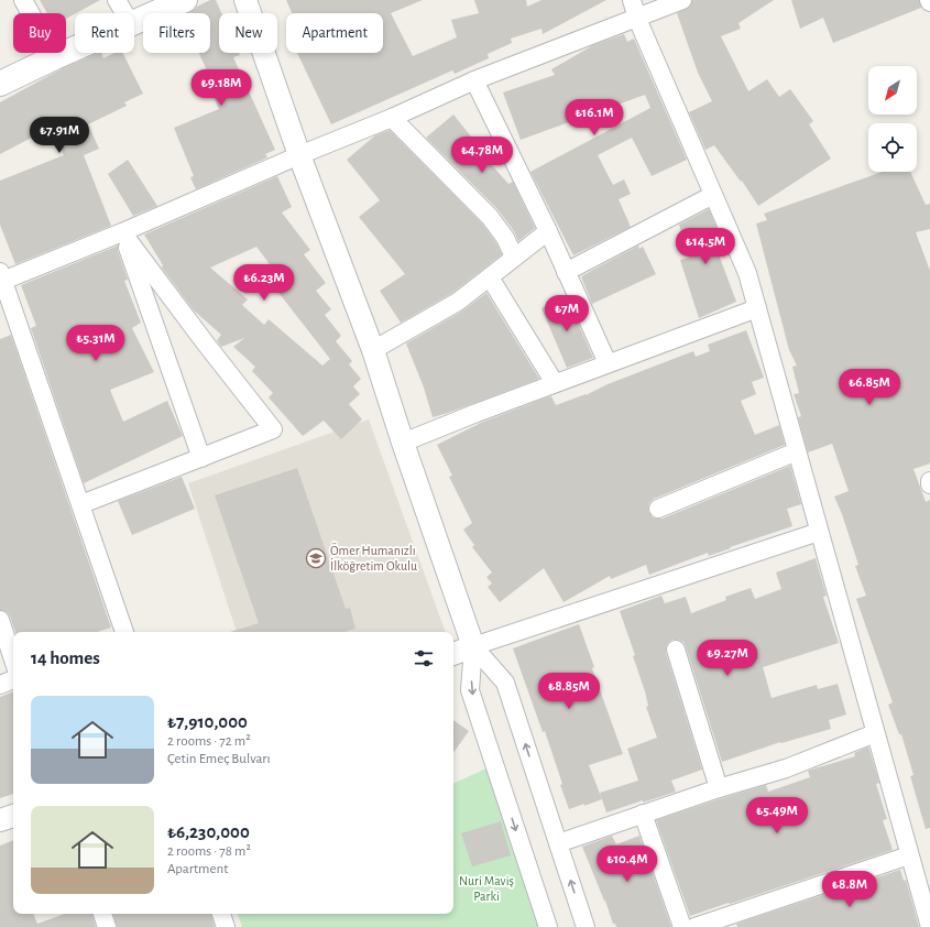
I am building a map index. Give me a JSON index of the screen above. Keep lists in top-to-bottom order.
{
  "parks": ["Nuri Maviş Parki"],
  "places": {
    "school or university": ["Ömer Humanızlı İlköğretim Okulu"]
  },
  "north": "bottom left",
  "page": {
    "chip": [
      "Buy",
      "Rent",
      "Filters",
      "New",
      "Apartment"
    ],
    "price": [
      "₺9.18M",
      "₺16.1M",
      "₺7.91M",
      "₺4.78M",
      "₺14.5M",
      "₺6.23M",
      "₺7M",
      "₺5.31M",
      "₺6.85M",
      "₺9.27M",
      "₺8.85M",
      "₺5.49M",
      "₺10.4M",
      "₺8.8M"
    ],
    "heading": "14 homes",
    "list": [
      {
        "name": "₺7,910,000",
        "note": "2 rooms · 72 m² · Çetin Emeç Bulvarı"
      },
      {
        "name": "₺6,230,000",
        "note": "2 rooms · 78 m² · Apartment"
      }
    ]
  }
}
